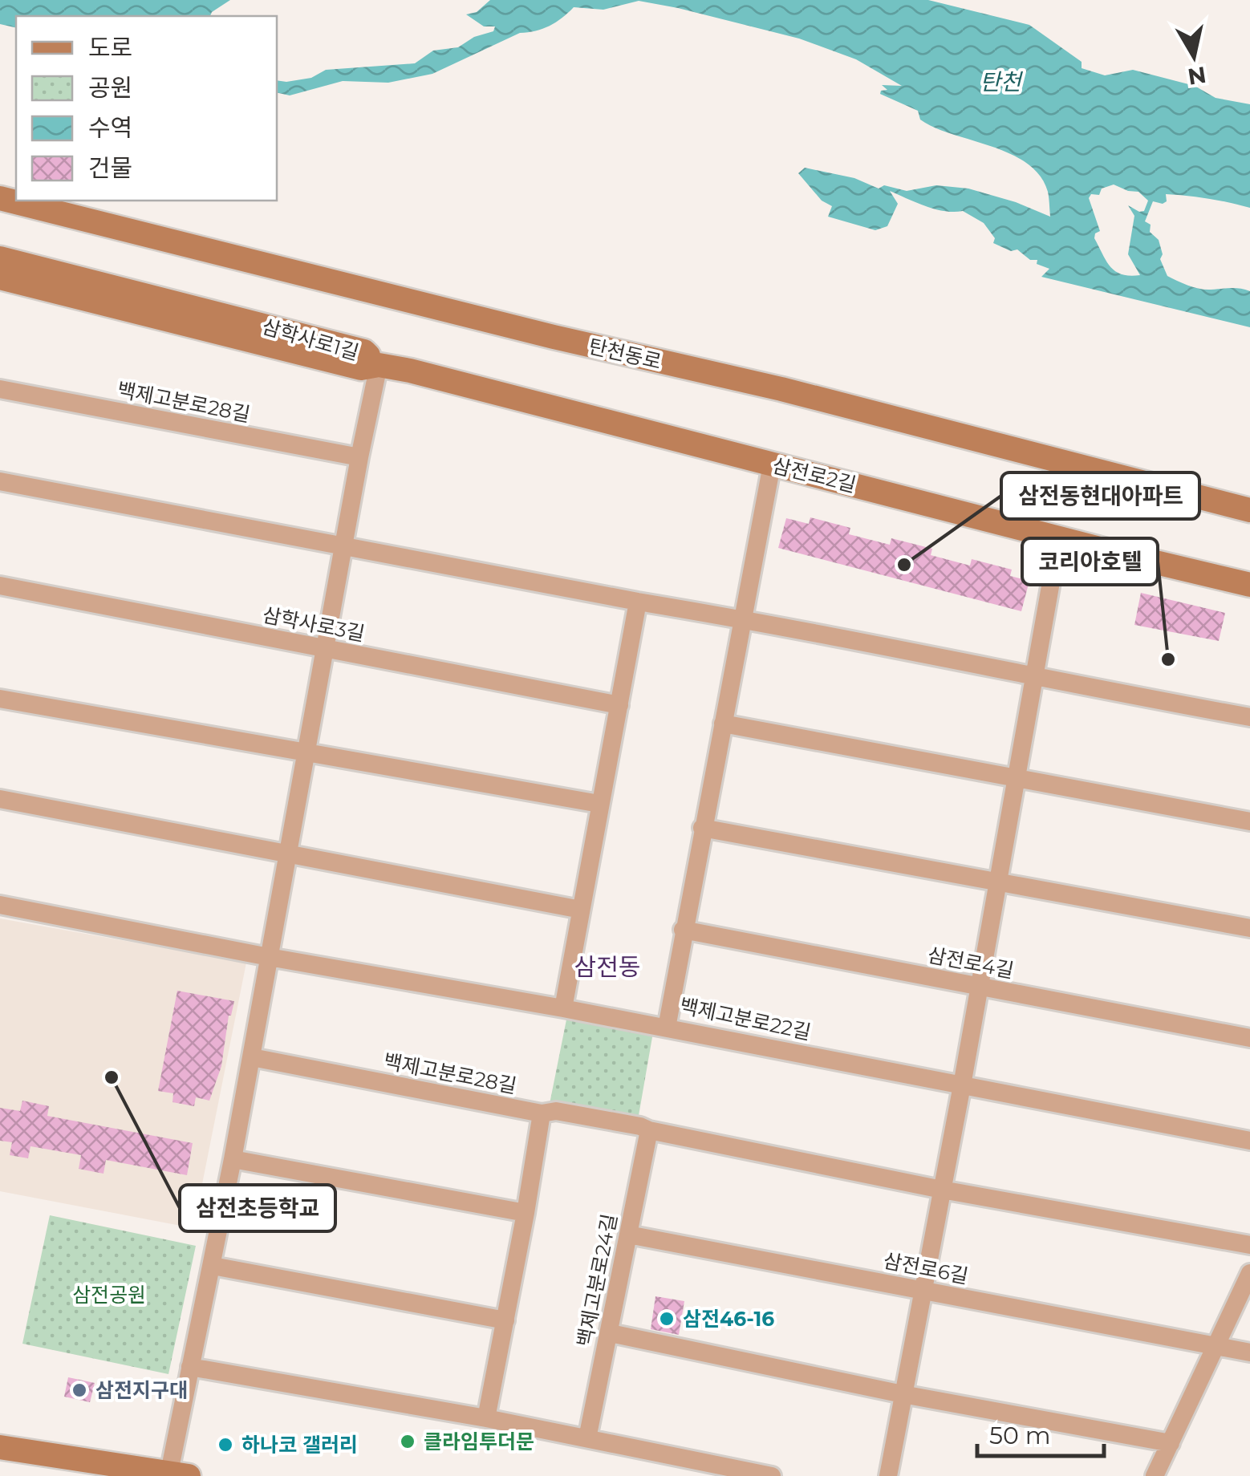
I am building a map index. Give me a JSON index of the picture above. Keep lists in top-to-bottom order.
{
  "streets": {
    "street": [
      "삼학사로1길",
      "탄천동로",
      "백제고분로28길",
      "삼전로2길",
      "삼학사로3길",
      "삼전로4길",
      "백제고분로22길",
      "삼전로6길",
      "백제고분로24길"
    ]
  },
  "crossings": [
    ["삼학사로1길", "삼전로2길"],
    ["삼전로2길", "백제고분로22길"],
    ["삼전로4길", "백제고분로22길"],
    ["삼전로6길", "백제고분로24길"]
  ],
  "districts": ["삼전동"],
  "water": ["탄천"],
  "parks": ["삼전공원"],
  "places": [
    "삼전동현대아파트",
    "코리아호텔",
    "삼전초등학교",
    "삼전46-16",
    "삼전지구대",
    "클라임투더문",
    "하나코 갤러리"
  ],
  "legend": [
    "도로",
    "공원",
    "수역",
    "건물"
  ],
  "scale_bar": "50 m",
  "north": "bottom"
}
